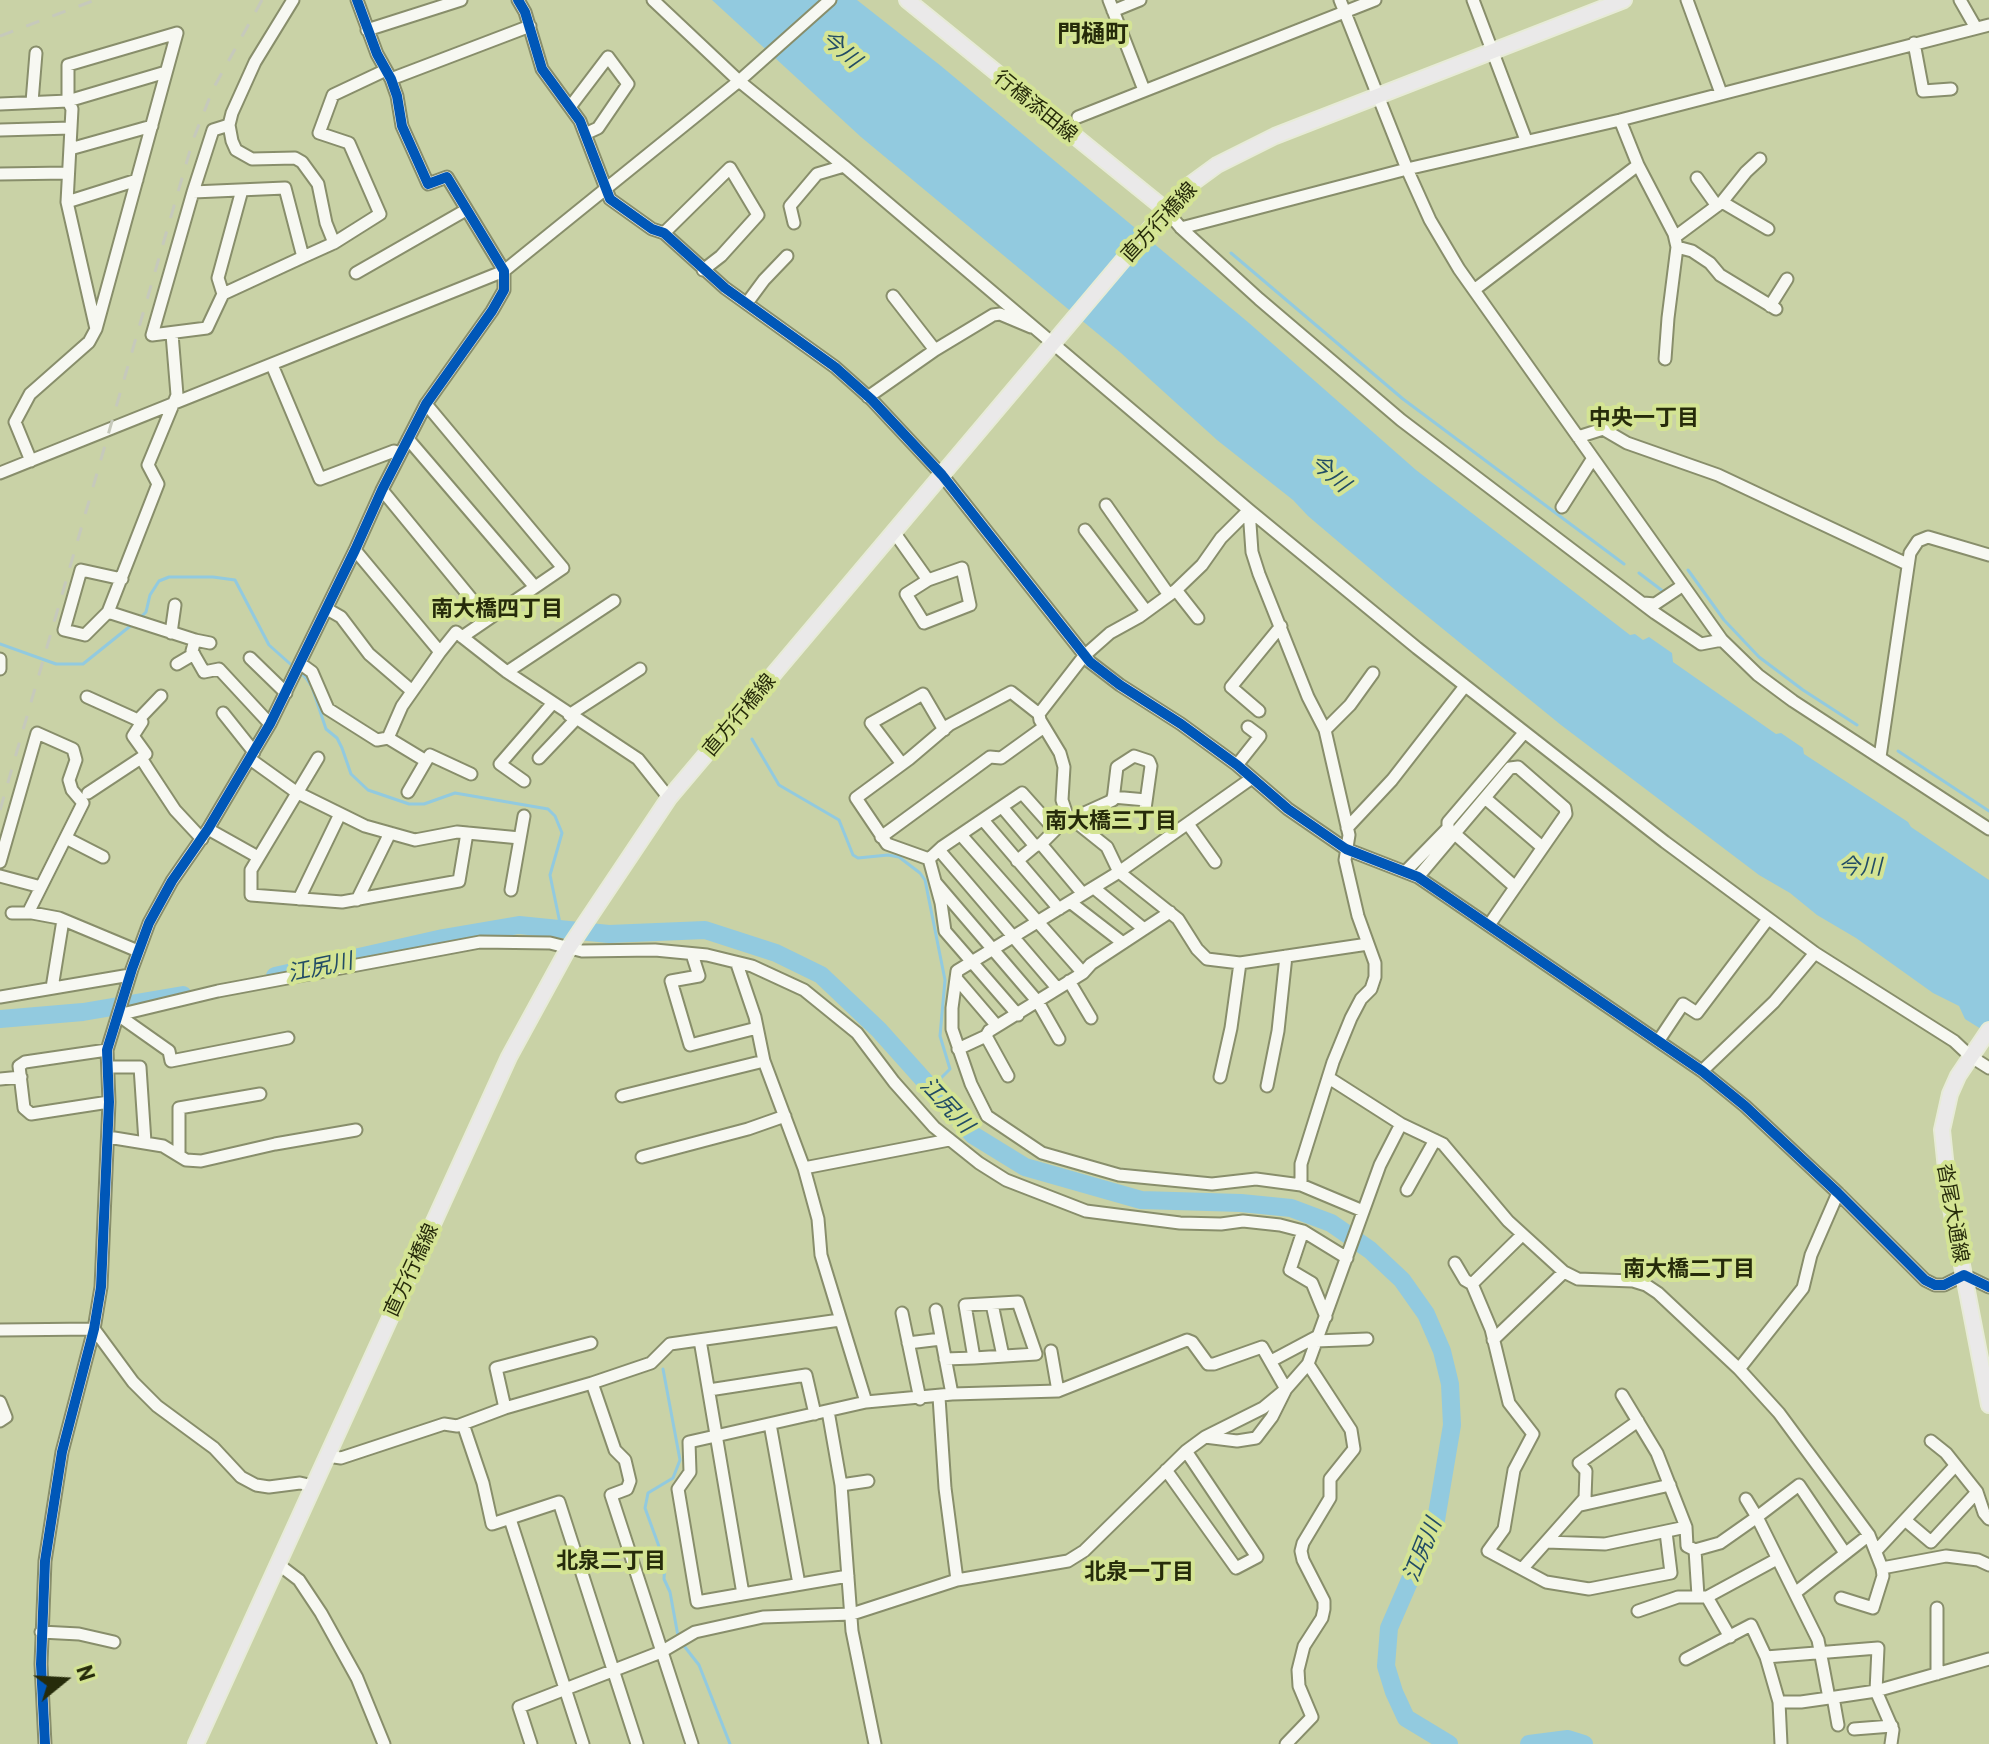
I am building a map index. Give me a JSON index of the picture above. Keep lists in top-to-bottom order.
{
  "streets": {
    "main road": ["行橋添田線", "直方行橋線", "沓尾大通線"]
  },
  "crossings": [
    ["行橋添田線", "直方行橋線"]
  ],
  "districts": [
    "門樋町",
    "中央一丁目",
    "南大橋四丁目",
    "南大橋三丁目",
    "南大橋二丁目",
    "北泉二丁目",
    "北泉一丁目"
  ],
  "water": ["今川", "江尻川"],
  "north": "right"
}
